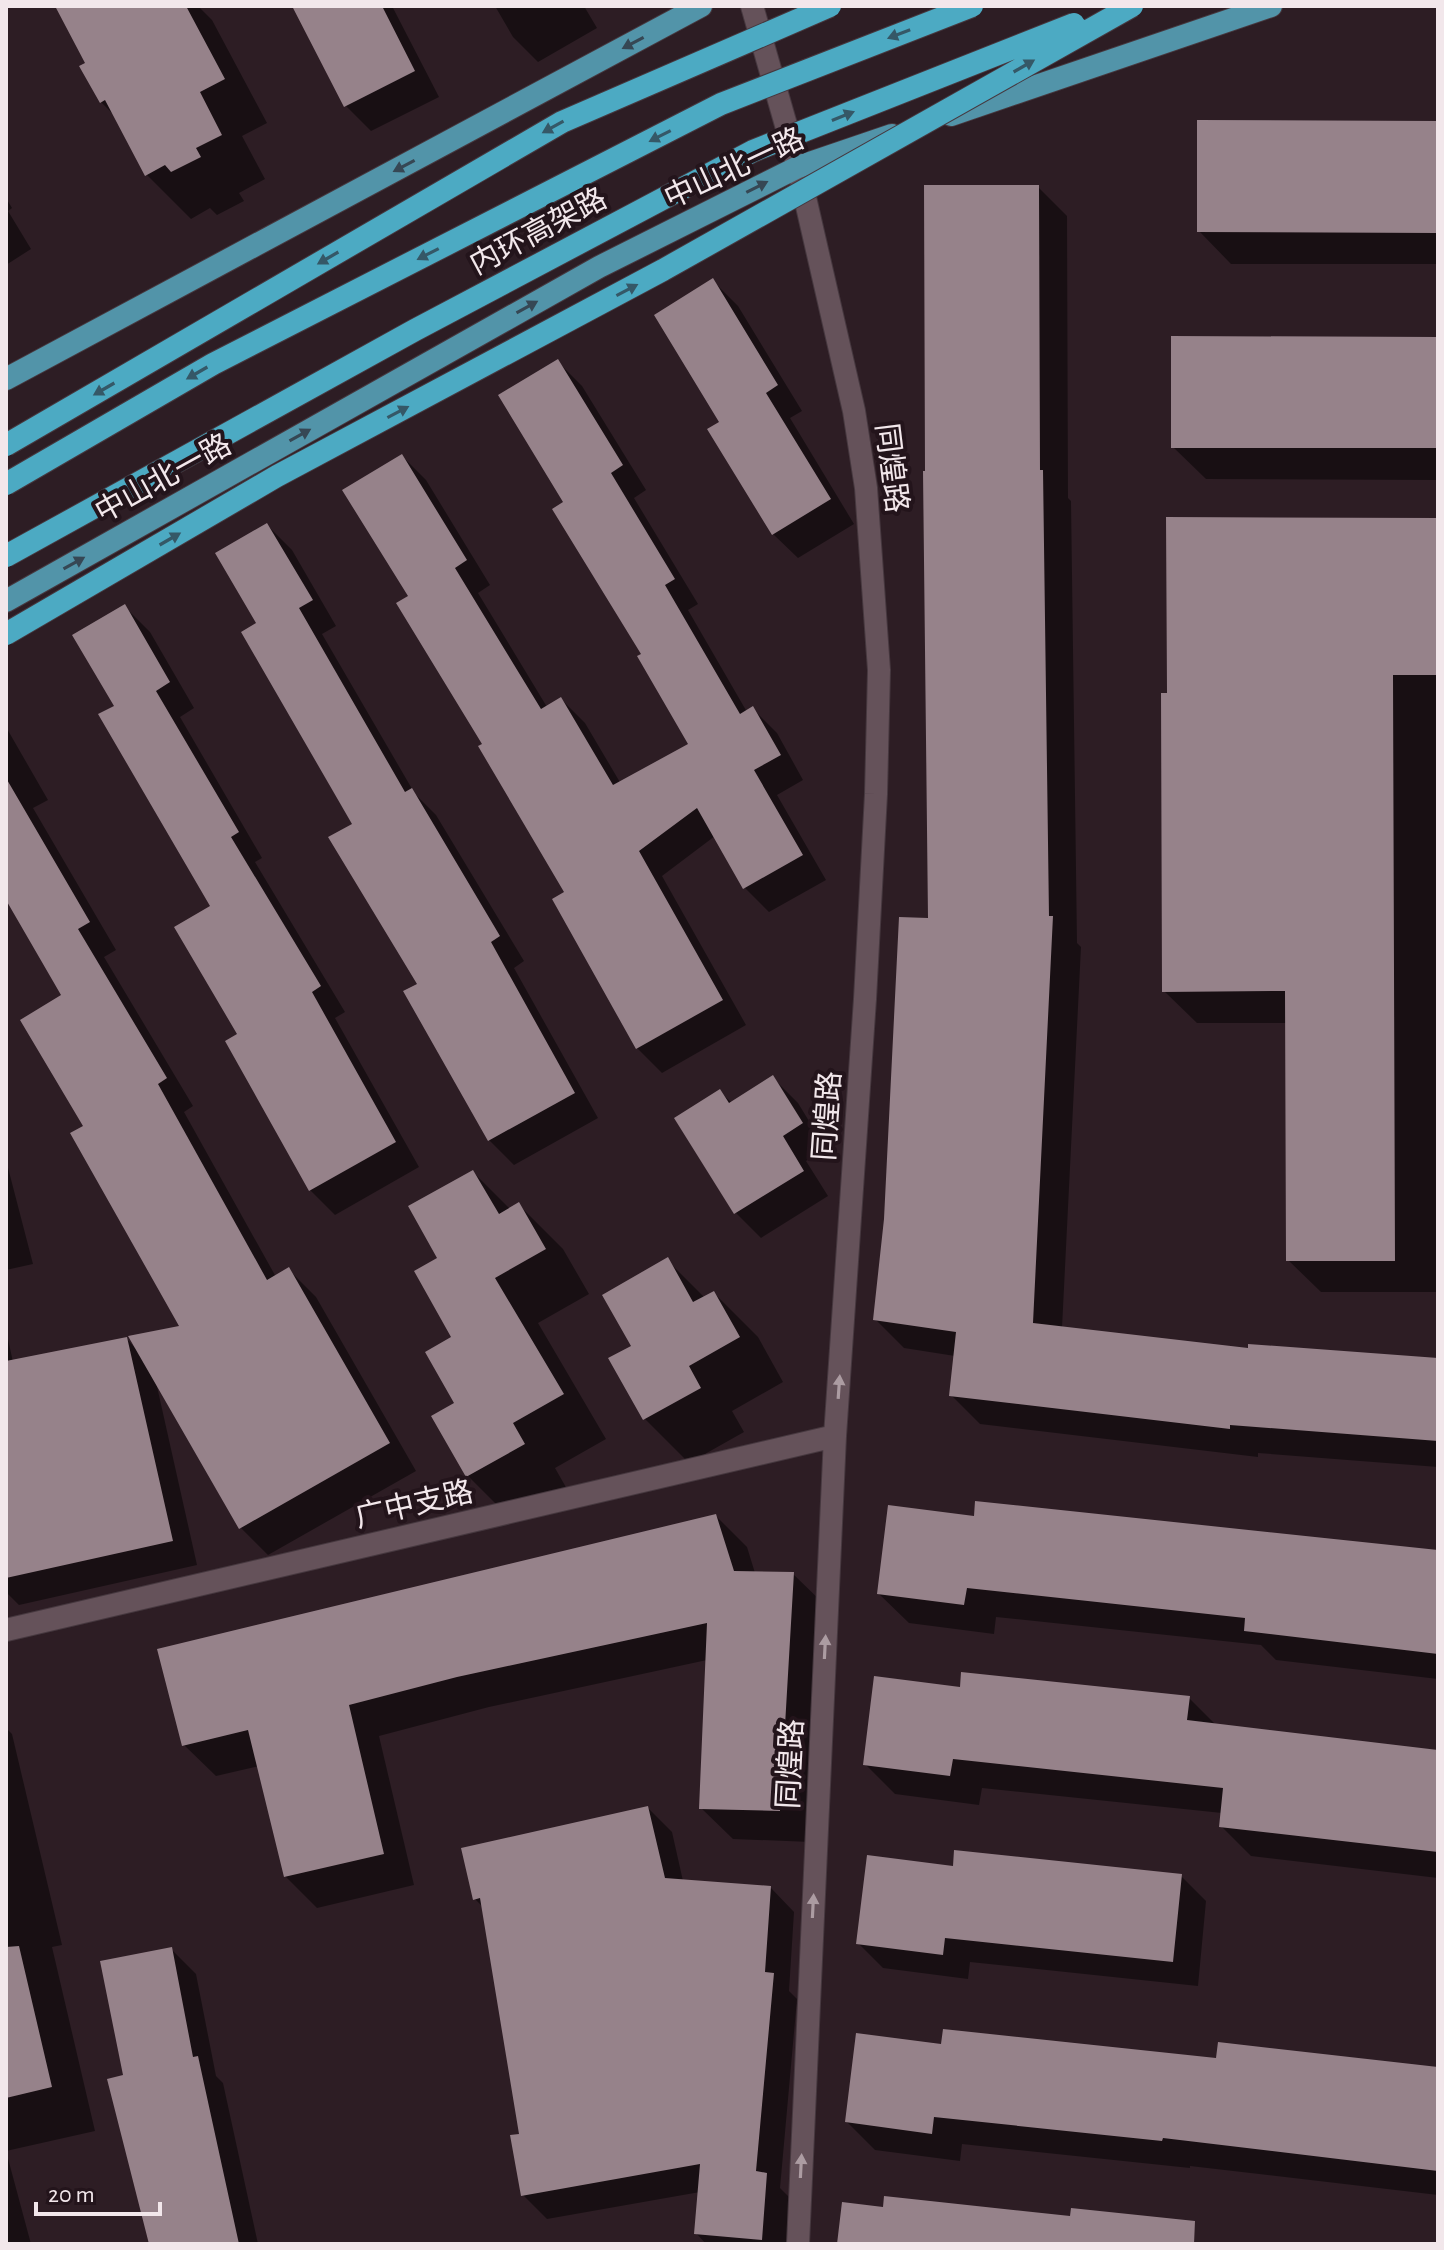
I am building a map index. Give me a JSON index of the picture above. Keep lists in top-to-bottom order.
{
  "streets": {
    "highway": ["内环高架路"],
    "main road": ["中山北一路"],
    "street": ["同煌路", "广中支路"]
  },
  "crossings": [
    ["中山北一路", "同煌路"],
    ["同煌路", "广中支路"]
  ],
  "one_way": ["同煌路"],
  "scale_bar": "20 m"
}
